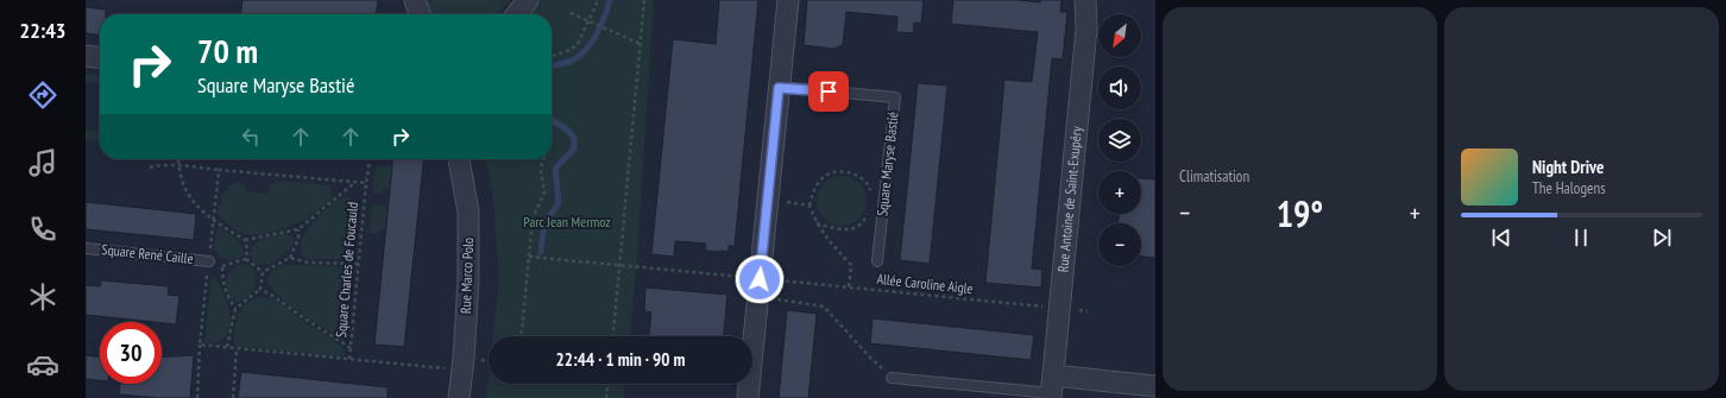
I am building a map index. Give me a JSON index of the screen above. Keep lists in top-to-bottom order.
{
  "streets": {
    "street": ["Rue Antoine de Saint-Exupéry", "Rue Marco Polo"],
    "lane": ["Square Maryse Bastié", "Square René Caille"],
    "path": ["Square Charles de Foucauld", "Allée Caroline Aigle"]
  },
  "crossings": [
    ["Rue Antoine de Saint-Exupéry", "Allée Caroline Aigle"],
    ["Square Charles de Foucauld", "Rue Marco Polo"]
  ],
  "parks": ["Parc Jean Mermoz"],
  "north": "bottom left",
  "page": {
    "tabs": "22:43",
    "tile": "Climatisation",
    "map_buttons": ["+", "−"],
    "turn": ["70 m", "Square Maryse Bastié"],
    "song": ["Night Drive", "The Halogens"],
    "heat": ["−", "19°", "+"],
    "limit": "30",
    "trip": "22:44 · 1 min · 90 m"
  }
}
